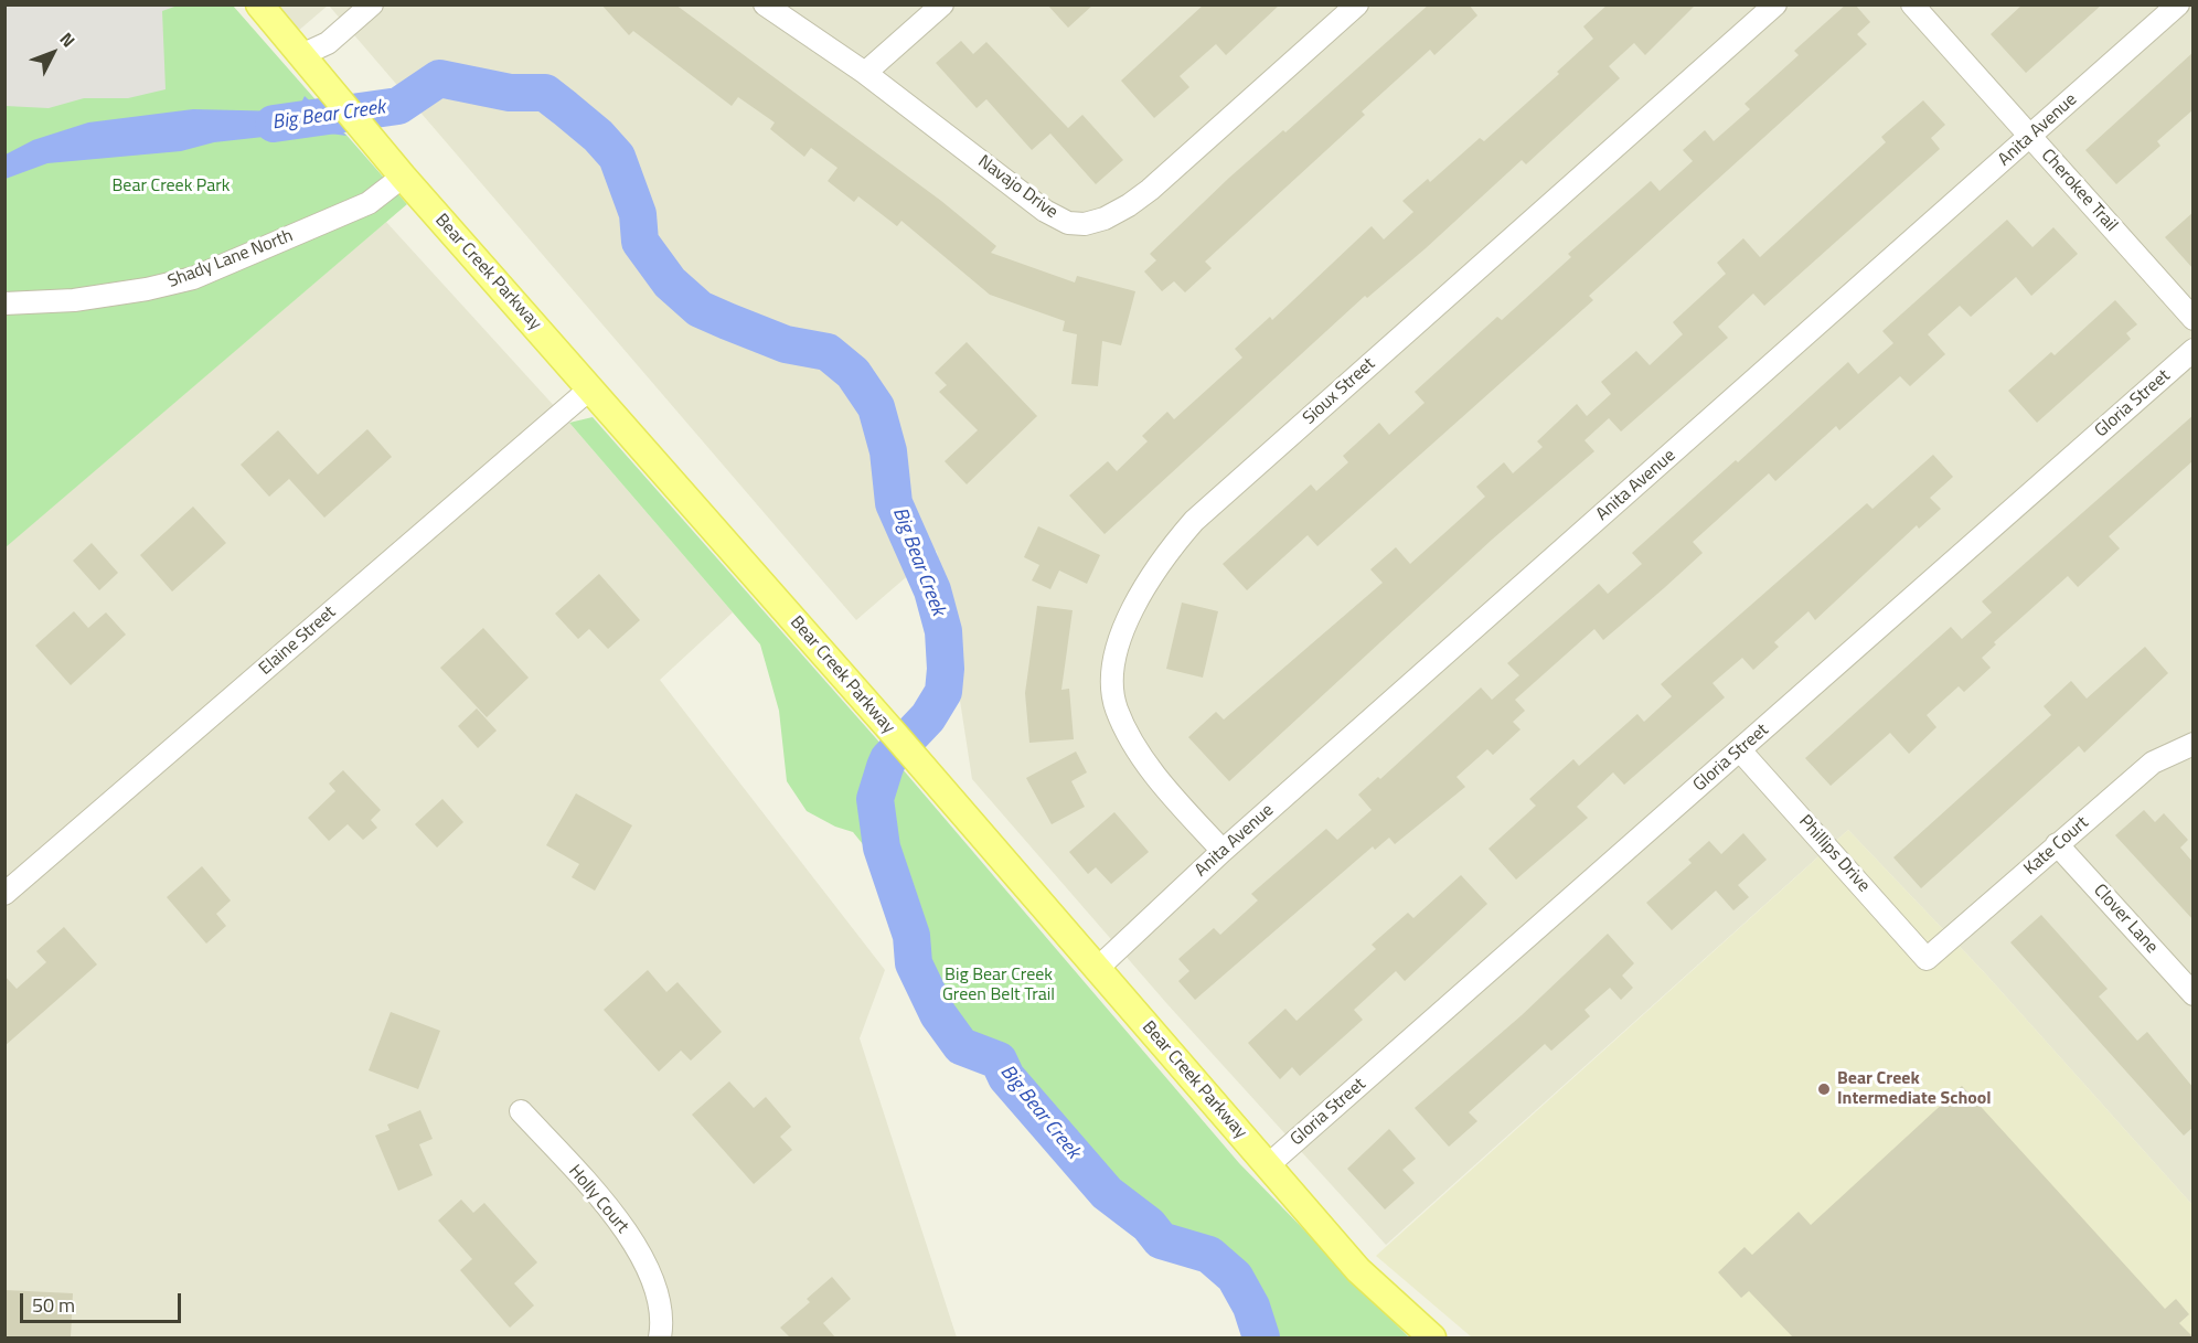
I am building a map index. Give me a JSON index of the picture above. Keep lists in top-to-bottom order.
{
  "streets": {
    "main road": ["Bear Creek Parkway"],
    "street": [
      "Anita Avenue",
      "Navajo Drive",
      "Cherokee Trail",
      "Shady Lane North",
      "Sioux Street",
      "Gloria Street",
      "Elaine Street",
      "Kate Court",
      "Phillips Drive",
      "Clover Lane",
      "Holly Court"
    ]
  },
  "crossings": [
    ["Anita Avenue", "Cherokee Trail"],
    ["Anita Avenue", "Bear Creek Parkway"],
    ["Anita Avenue", "Sioux Street"],
    ["Shady Lane North", "Bear Creek Parkway"],
    ["Bear Creek Parkway", "Gloria Street"],
    ["Bear Creek Parkway", "Elaine Street"],
    ["Gloria Street", "Phillips Drive"],
    ["Kate Court", "Phillips Drive"],
    ["Kate Court", "Clover Lane"]
  ],
  "water": ["Big Bear Creek"],
  "parks": ["Bear Creek Park", "Big Bear Creek Green Belt Trail"],
  "places": ["Bear Creek Intermediate School"],
  "scale_bar": "50 m",
  "north": "top right"
}
